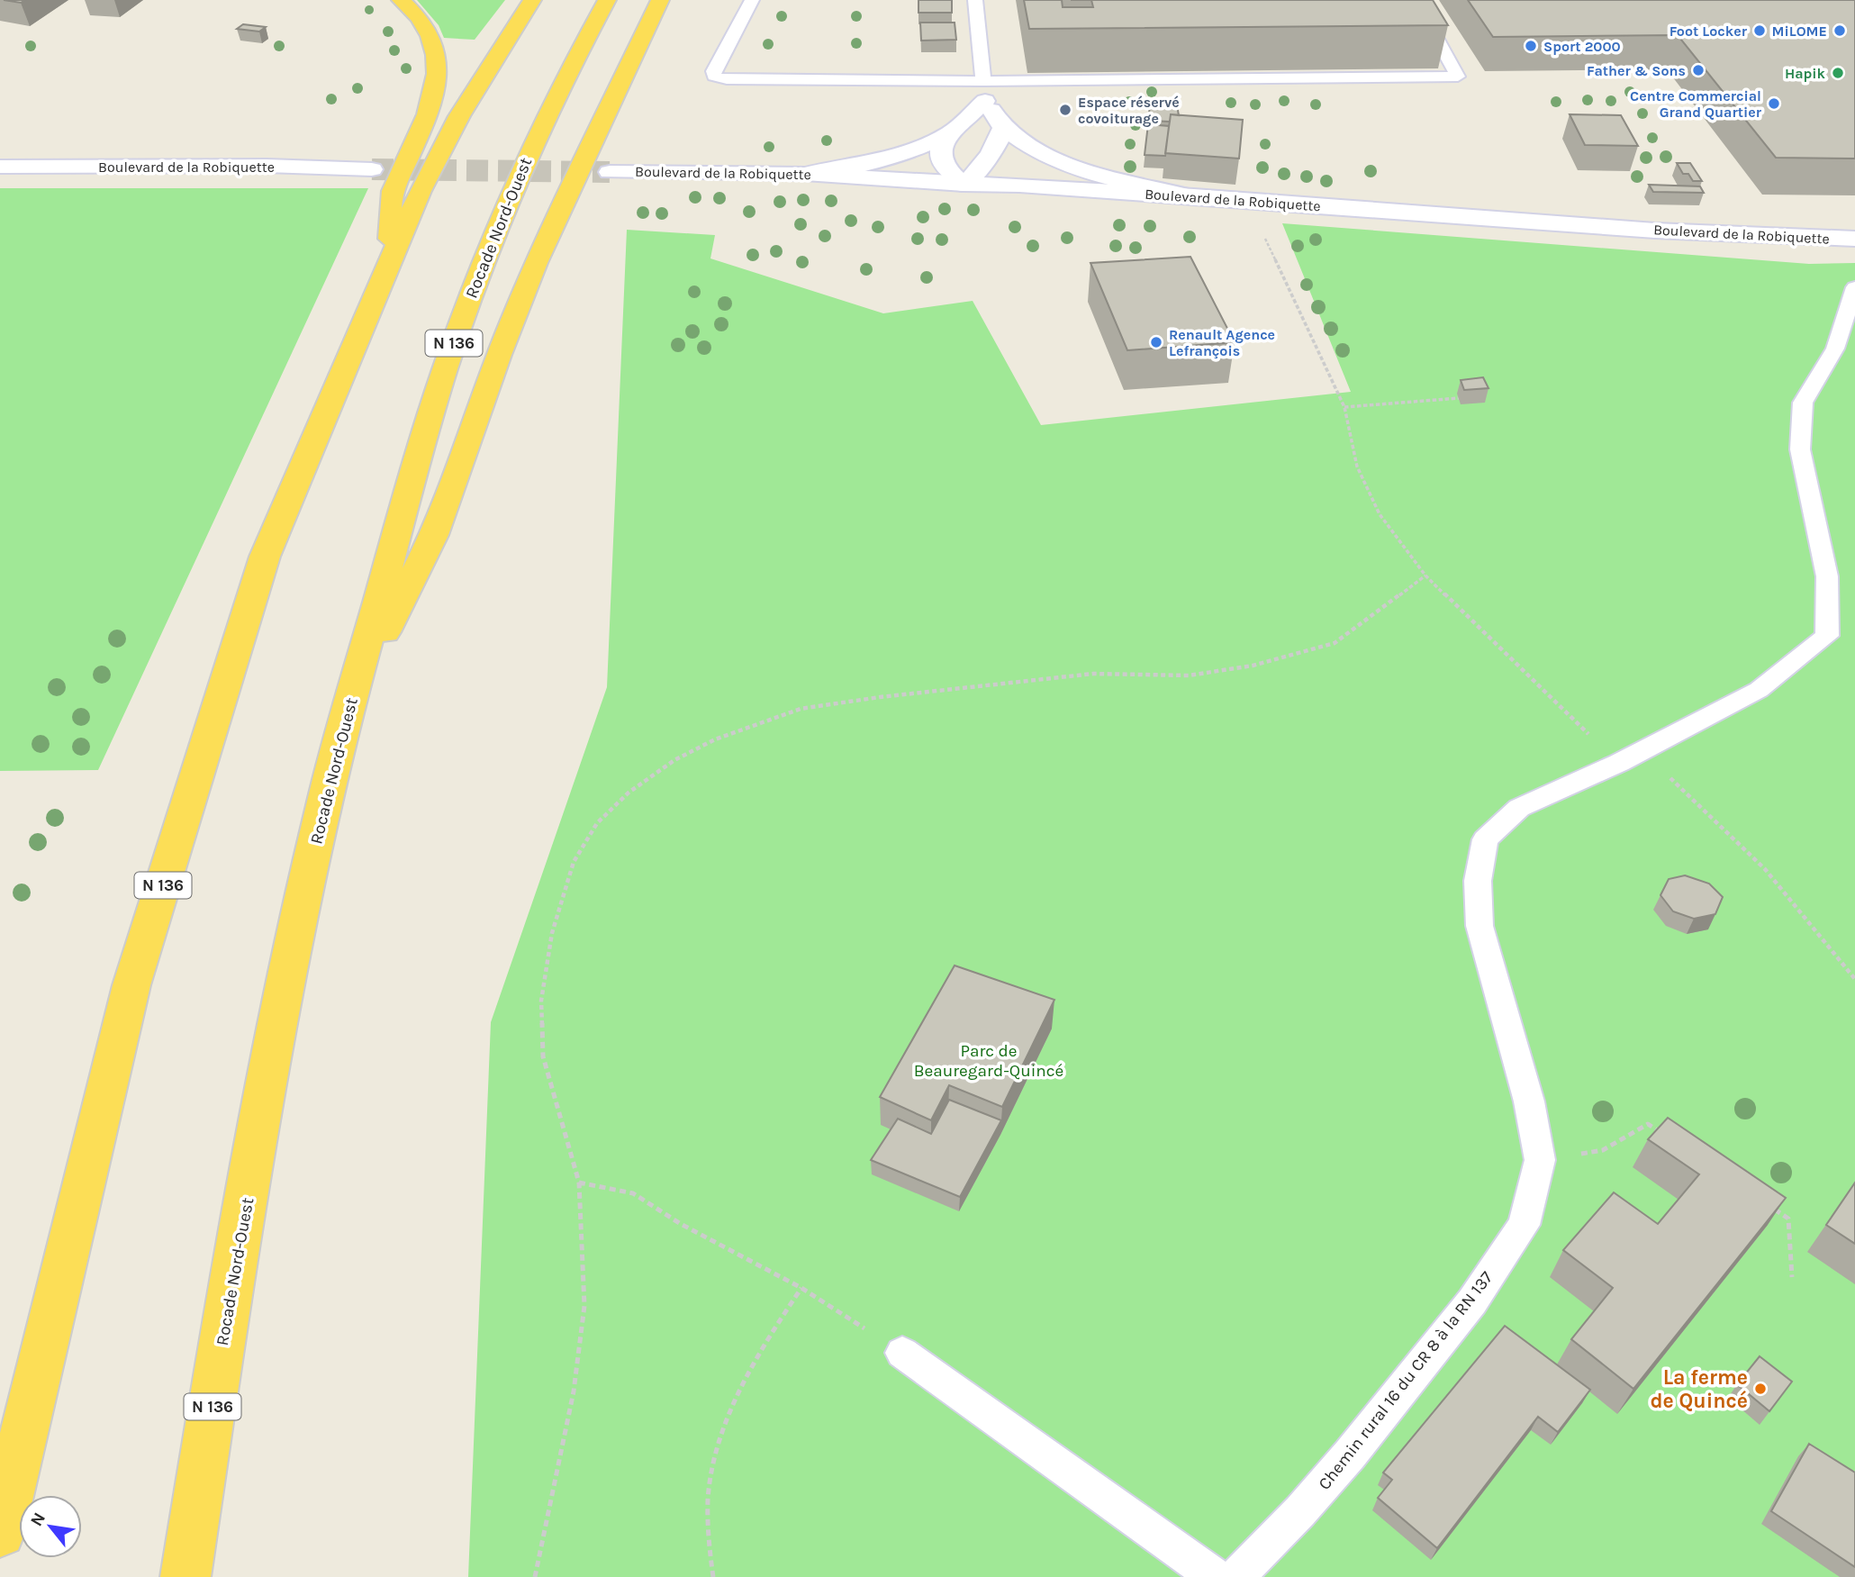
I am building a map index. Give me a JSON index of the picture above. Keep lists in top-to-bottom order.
{
  "streets": {
    "highway": ["Rocade Nord-Ouest", "N 136"],
    "main road": ["Boulevard de la Robiquette"],
    "lane": ["Chemin rural 16 du CR 8 à la RN 137"]
  },
  "parks": ["Parc de Beauregard-Quincé"],
  "places": [
    "Foot Locker",
    "MiLOME",
    "Sport 2000",
    "Father & Sons",
    "Hapik",
    "Centre Commercial Grand Quartier",
    "Espace réservé covoiturage",
    "Renault Agence Lefrançois",
    "La ferme de Quincé"
  ],
  "north": "top left"
}
